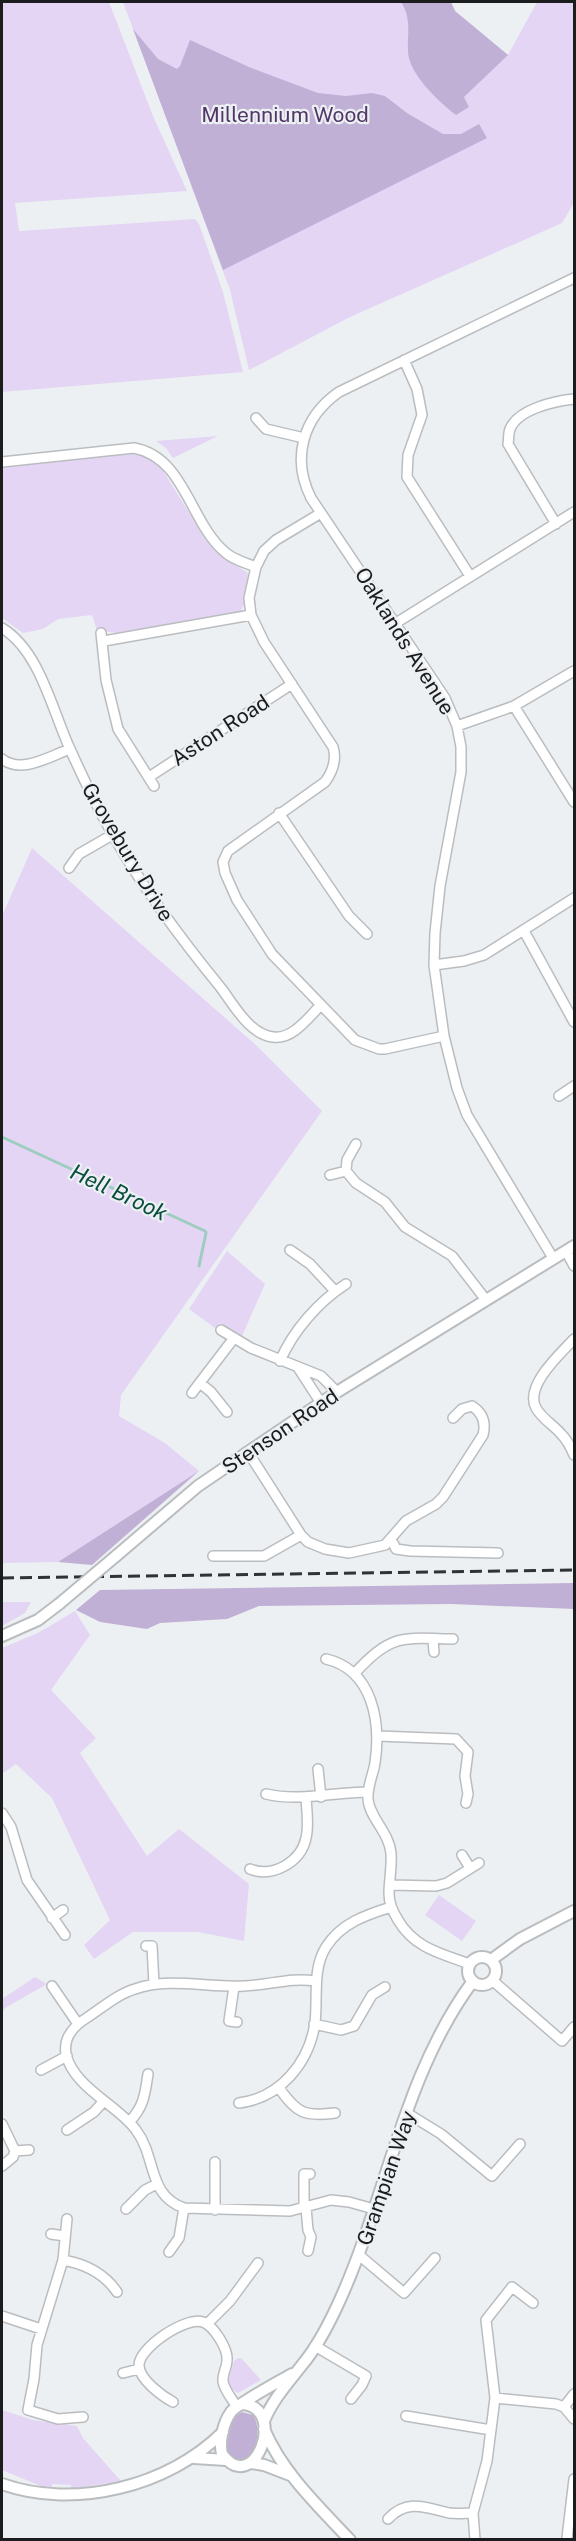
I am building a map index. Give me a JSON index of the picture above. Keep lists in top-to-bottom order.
{
  "streets": {
    "street": [
      "Oaklands Avenue",
      "Aston Road",
      "Grovebury Drive",
      "Stenson Road",
      "Grampian Way"
    ]
  },
  "crossings": [
    ["Oaklands Avenue", "Stenson Road"]
  ],
  "water": ["Hell Brook"],
  "parks": ["Millennium Wood"]
}
